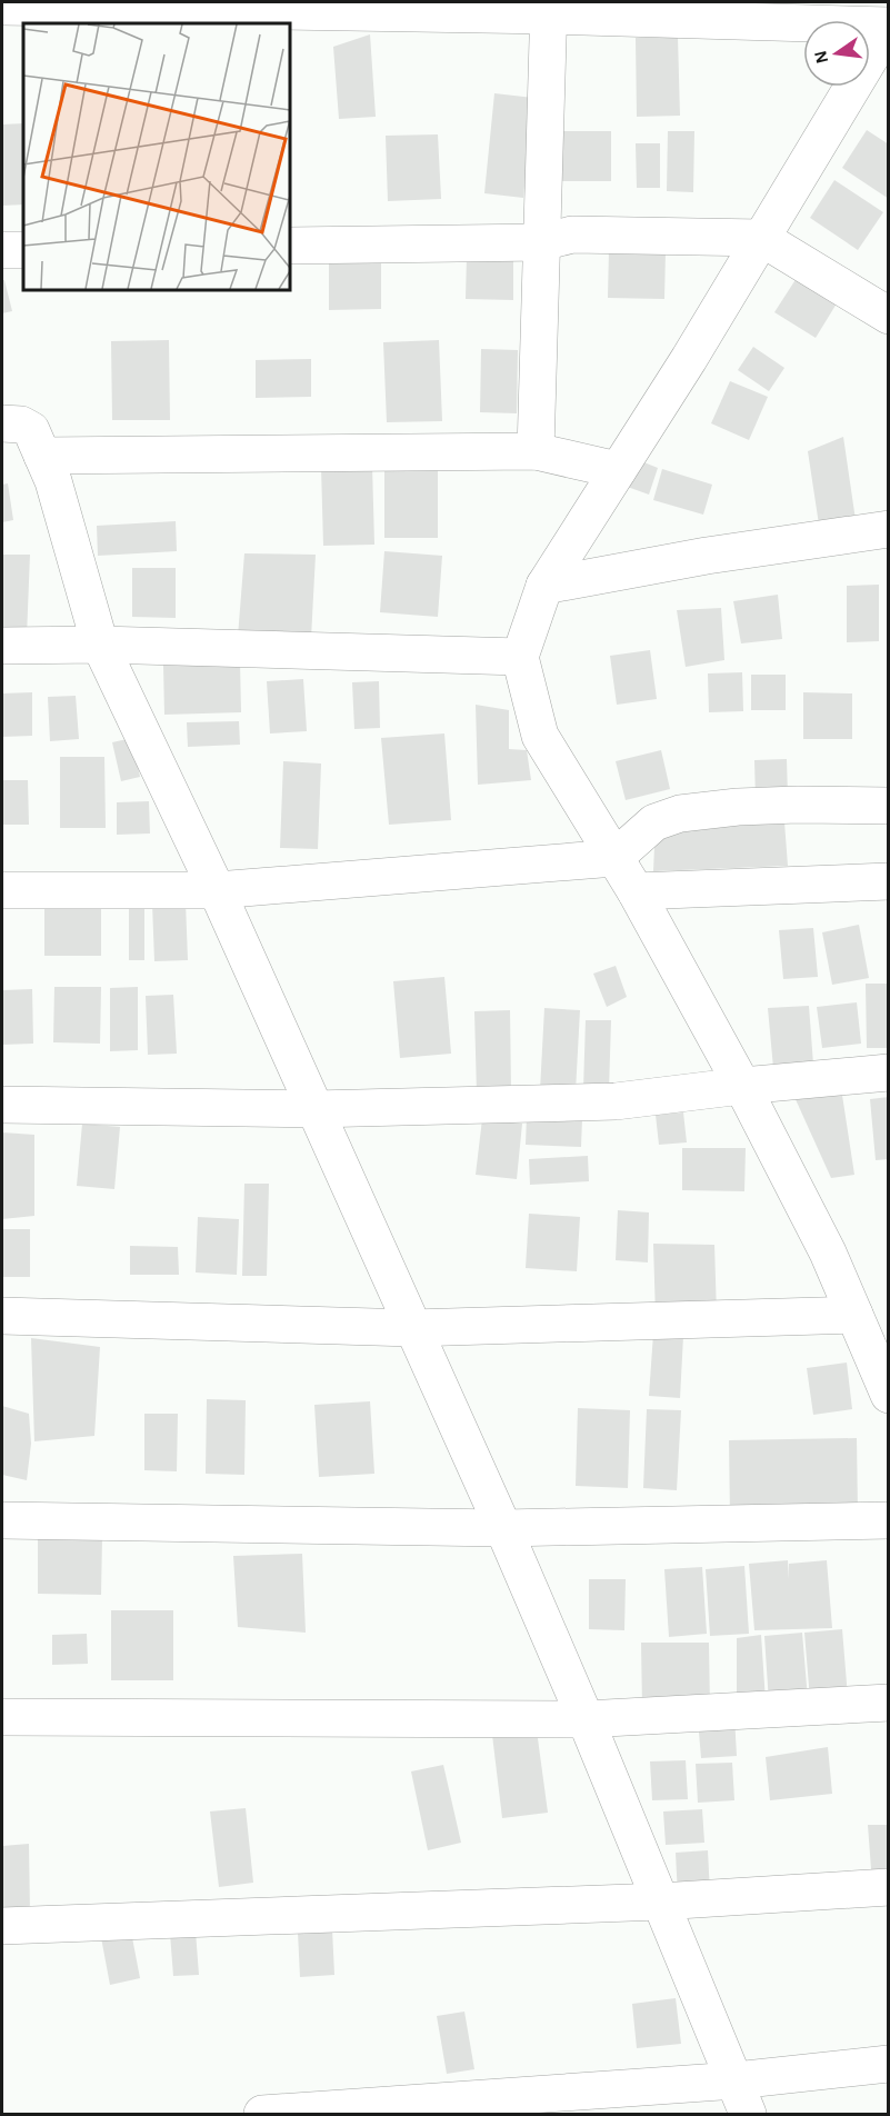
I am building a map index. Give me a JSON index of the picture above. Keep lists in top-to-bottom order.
{
  "north": "left"
}
